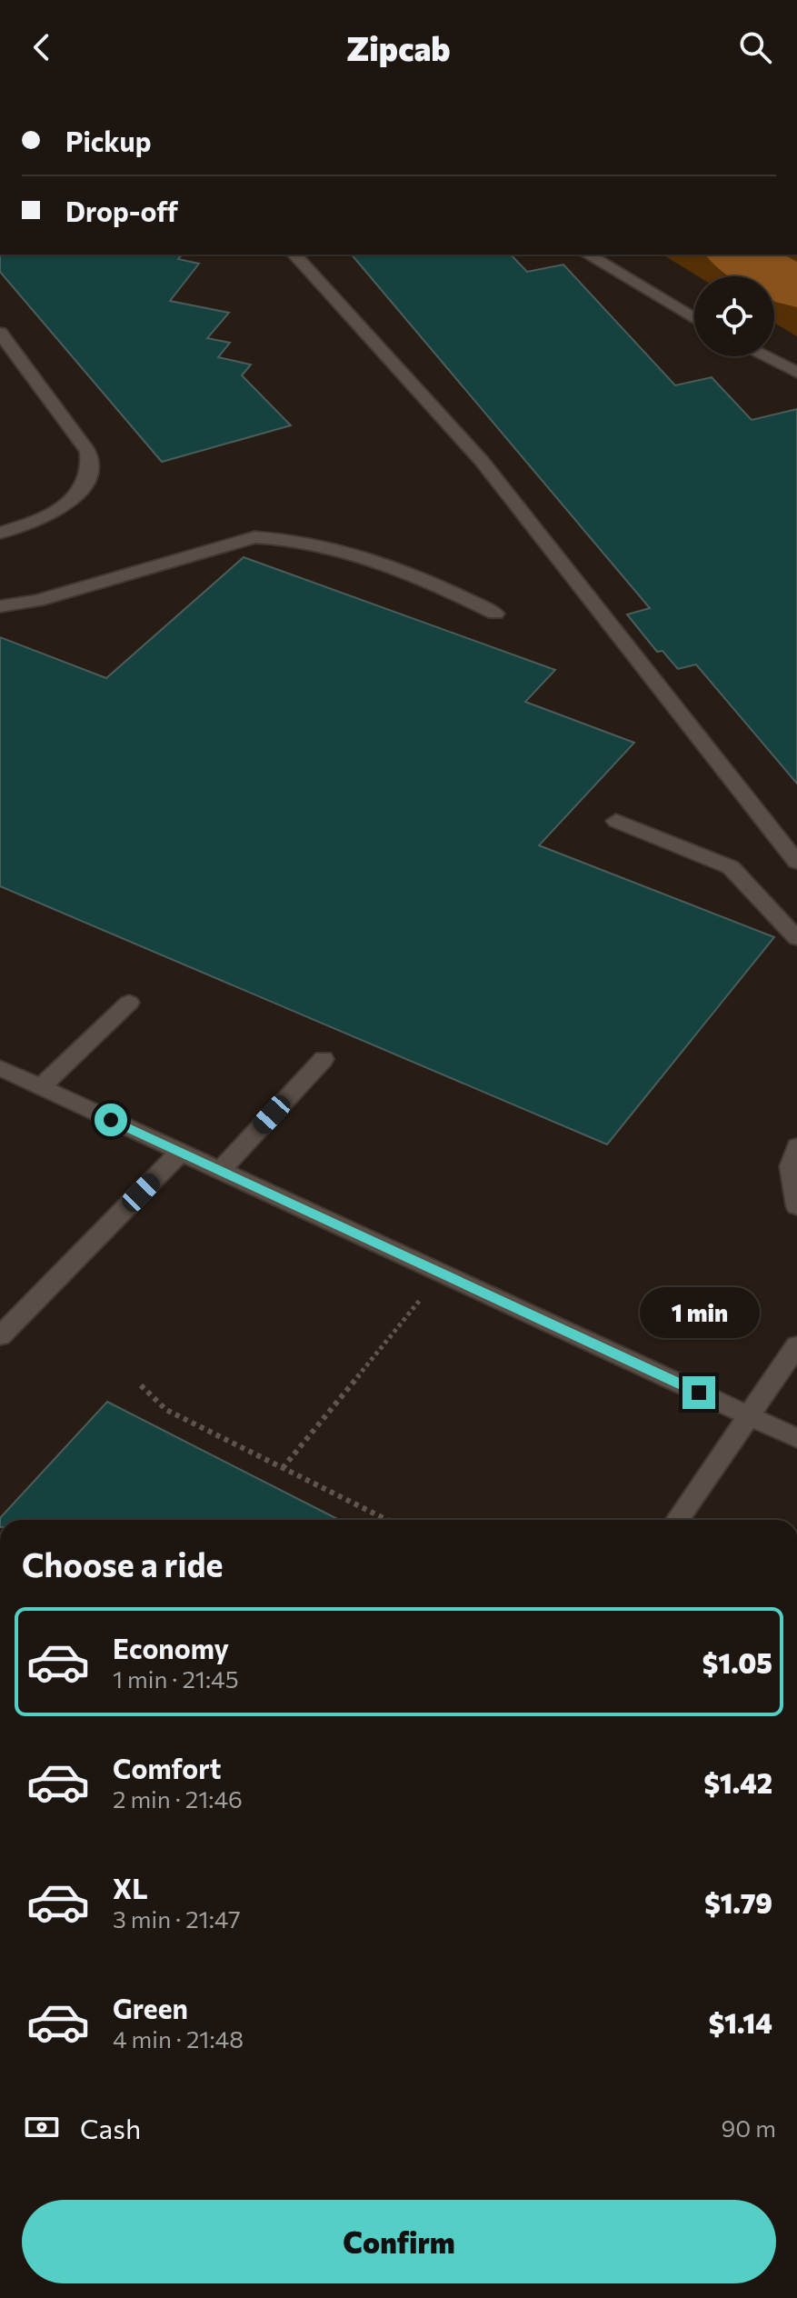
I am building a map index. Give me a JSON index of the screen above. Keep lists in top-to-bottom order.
{
  "page": {
    "header": "Zipcab",
    "banner": ["Pickup", "Drop-off"],
    "bubble": "1 min",
    "heading": "Choose a ride",
    "list": [
      {
        "name": "Economy",
        "note": "1 min · 21:45",
        "value": "$1.05"
      },
      {
        "name": "Comfort",
        "note": "2 min · 21:46",
        "value": "$1.42"
      },
      {
        "name": "XL",
        "note": "3 min · 21:47",
        "value": "$1.79"
      },
      {
        "name": "Green",
        "note": "4 min · 21:48",
        "value": "$1.14"
      }
    ],
    "pay": ["Cash", "90 m"],
    "buttons": "Confirm"
  }
}
